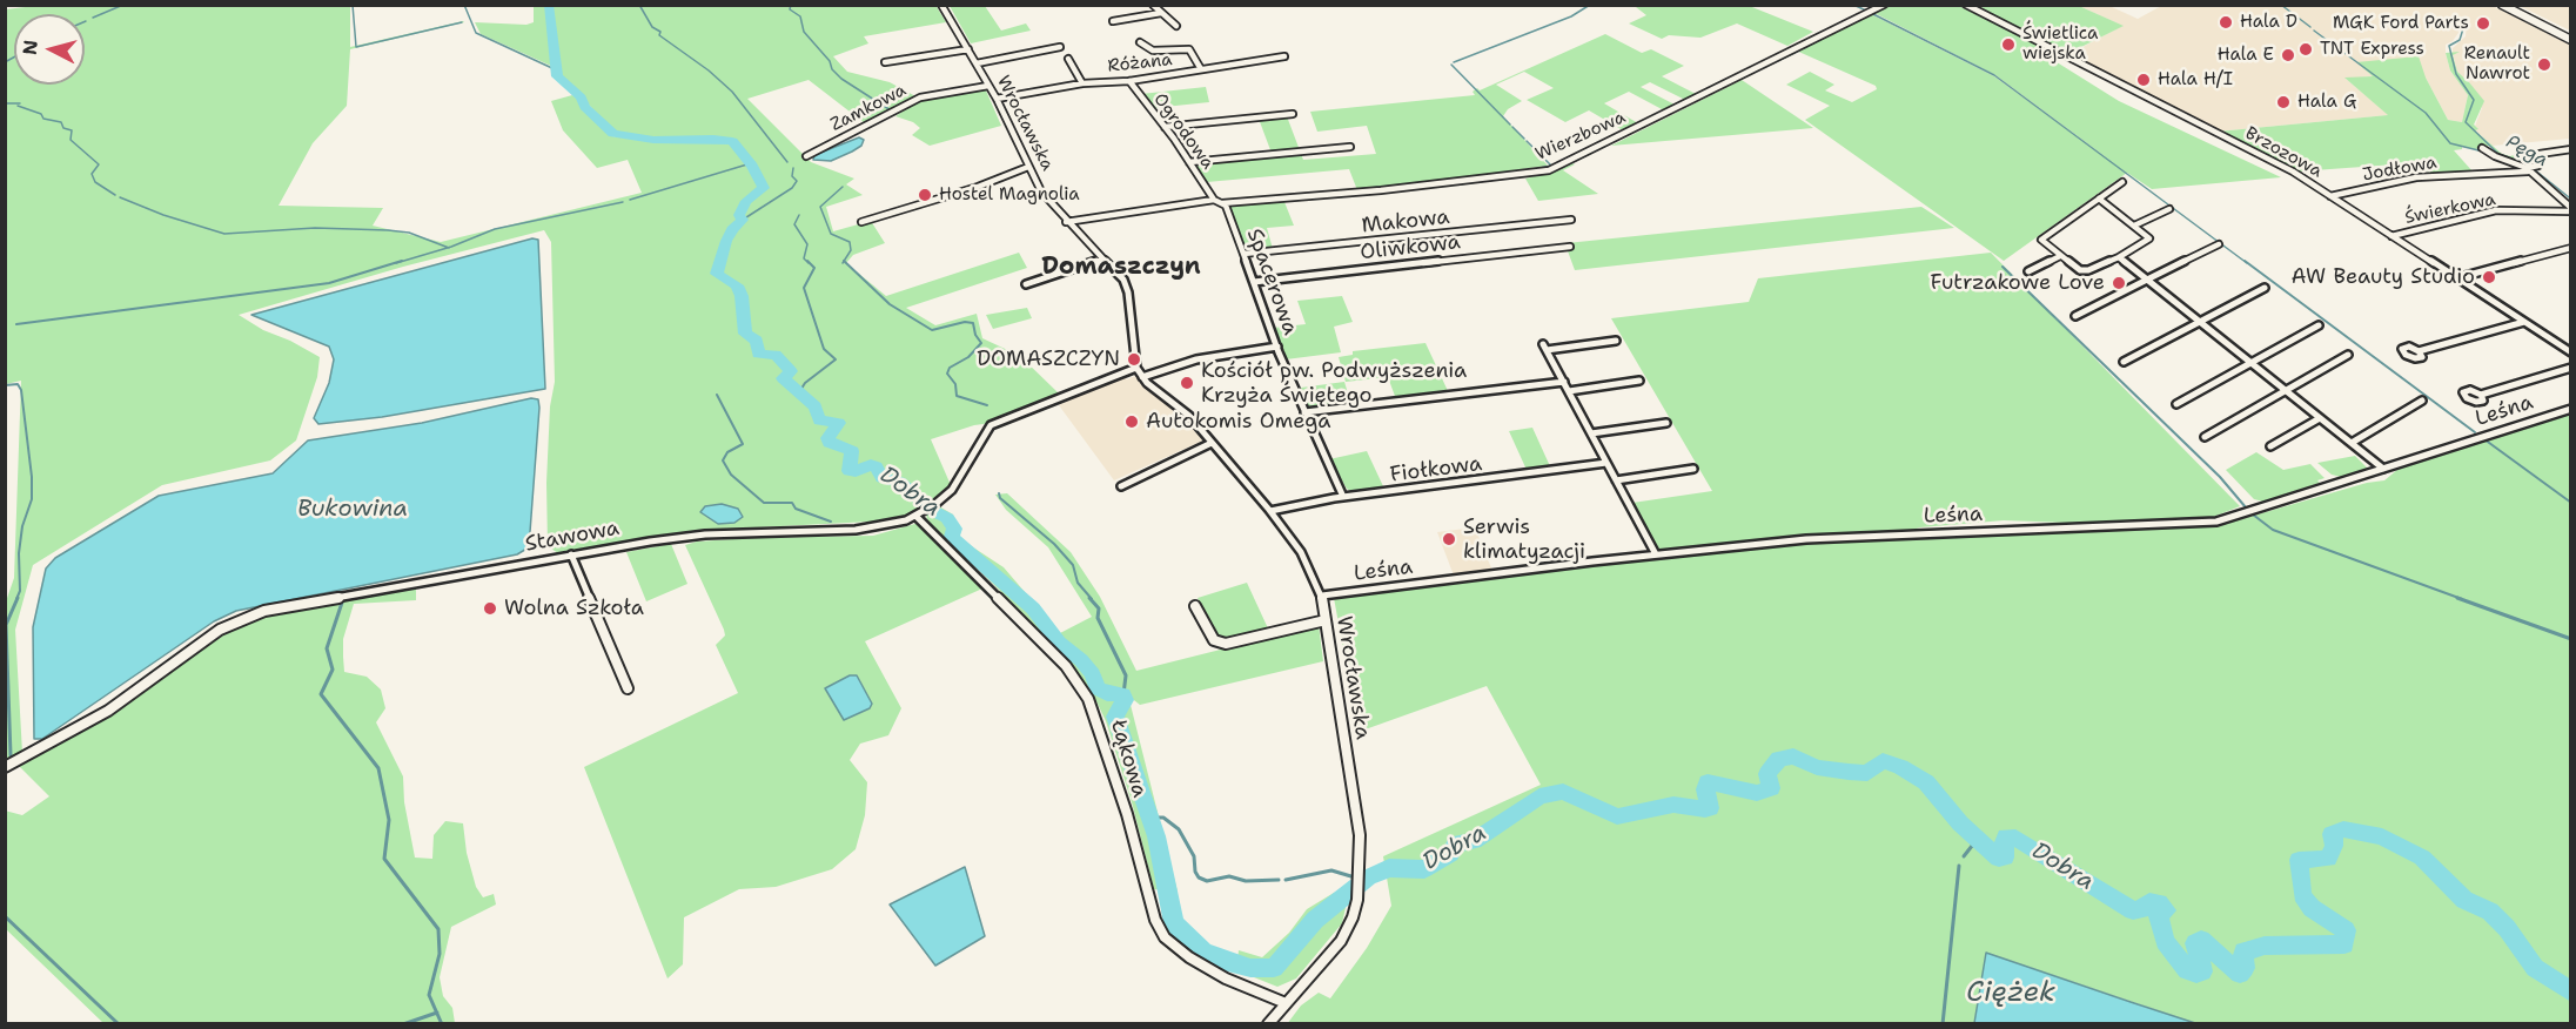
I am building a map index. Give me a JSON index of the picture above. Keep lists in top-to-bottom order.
{
  "streets": {
    "street": [
      "Różana",
      "Zamkowa",
      "Wrocławska",
      "Ogrodowa",
      "Wierzbowa",
      "Brzozowa",
      "Jodłowa",
      "Świerkowa",
      "Makowa",
      "Oliwkowa",
      "Spacerowa",
      "Leśna",
      "Fiołkowa",
      "Stawowa",
      "Łąkowa"
    ]
  },
  "crossings": [
    ["Różana", "Wrocławska"],
    ["Różana", "Ogrodowa"],
    ["Zamkowa", "Wrocławska"],
    ["Wrocławska", "Leśna"],
    ["Wrocławska", "Fiołkowa"],
    ["Wrocławska", "Stawowa"],
    ["Wrocławska", "Łąkowa"],
    ["Wierzbowa", "Spacerowa"],
    ["Brzozowa", "Jodłowa"],
    ["Brzozowa", "Świerkowa"],
    ["Makowa", "Spacerowa"],
    ["Oliwkowa", "Spacerowa"],
    ["Spacerowa", "Fiołkowa"],
    ["Stawowa", "Łąkowa"]
  ],
  "districts": ["Domaszczyn"],
  "water": [
    "Pęga",
    "Dobra",
    "Bukowina",
    "Ciężek"
  ],
  "places": [
    "Hala D",
    "MGK Ford Parts",
    "Świetlica wiejska",
    "TNT Express",
    "Hala E",
    "Renault Nawrot",
    "Hala H/I",
    "Hala G",
    "Hostel Magnolia",
    "AW Beauty Studio",
    "Futrzakowe Love",
    "DOMASZCZYN",
    "Kościół pw. Podwyższenia Krzyża Świętego",
    "Autokomis Omega",
    "Serwis klimatyzacji",
    "Wolna Szkoła"
  ],
  "north": "left"
}
